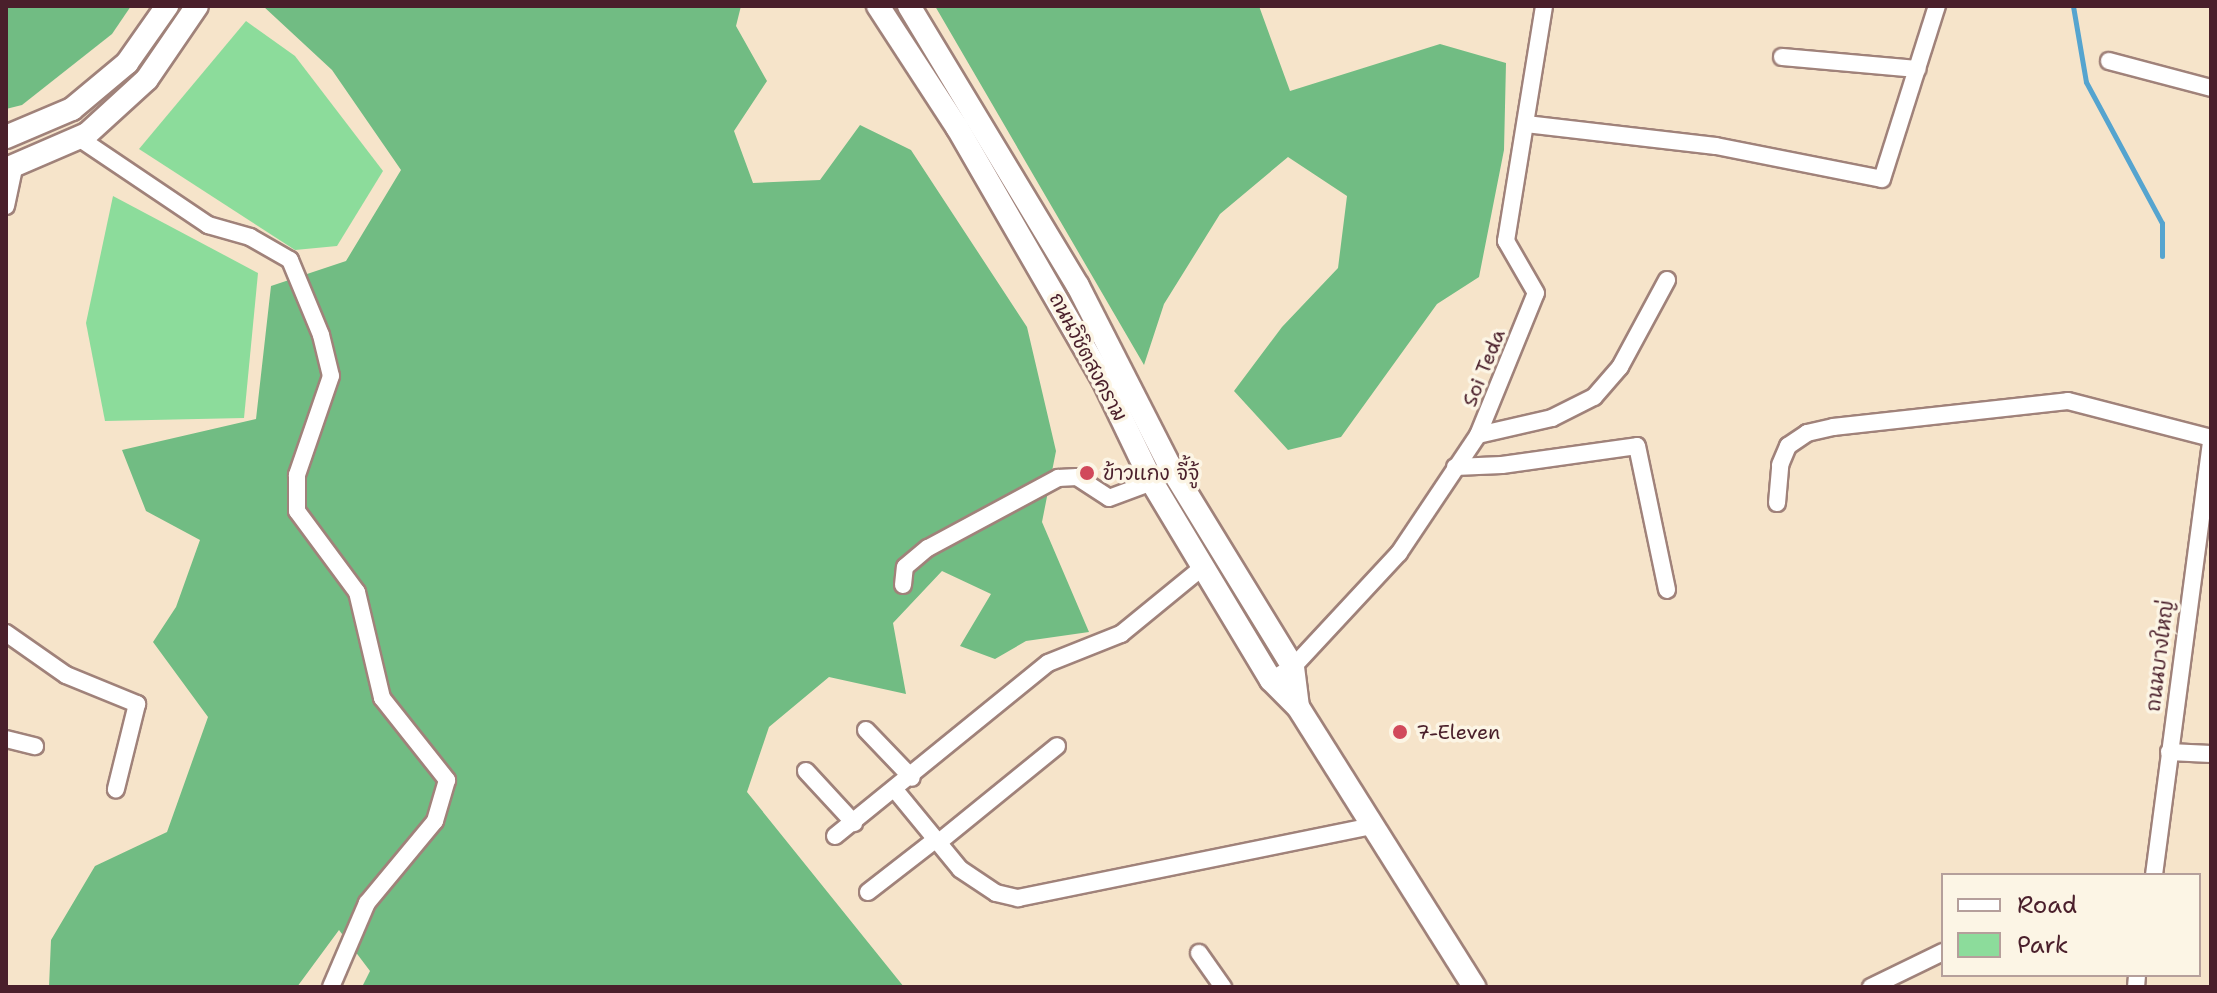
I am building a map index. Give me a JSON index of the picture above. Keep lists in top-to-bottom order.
{
  "streets": {
    "main road": ["ถนนวิชิตสงคราม"],
    "street": ["Soi Teda", "ถนนบางใหญ่"]
  },
  "crossings": [
    ["ถนนวิชิตสงคราม", "Soi Teda"]
  ],
  "places": ["ข้าวแกง จี้จู้", "7-Eleven"],
  "legend": ["Road", "Park"]
}
